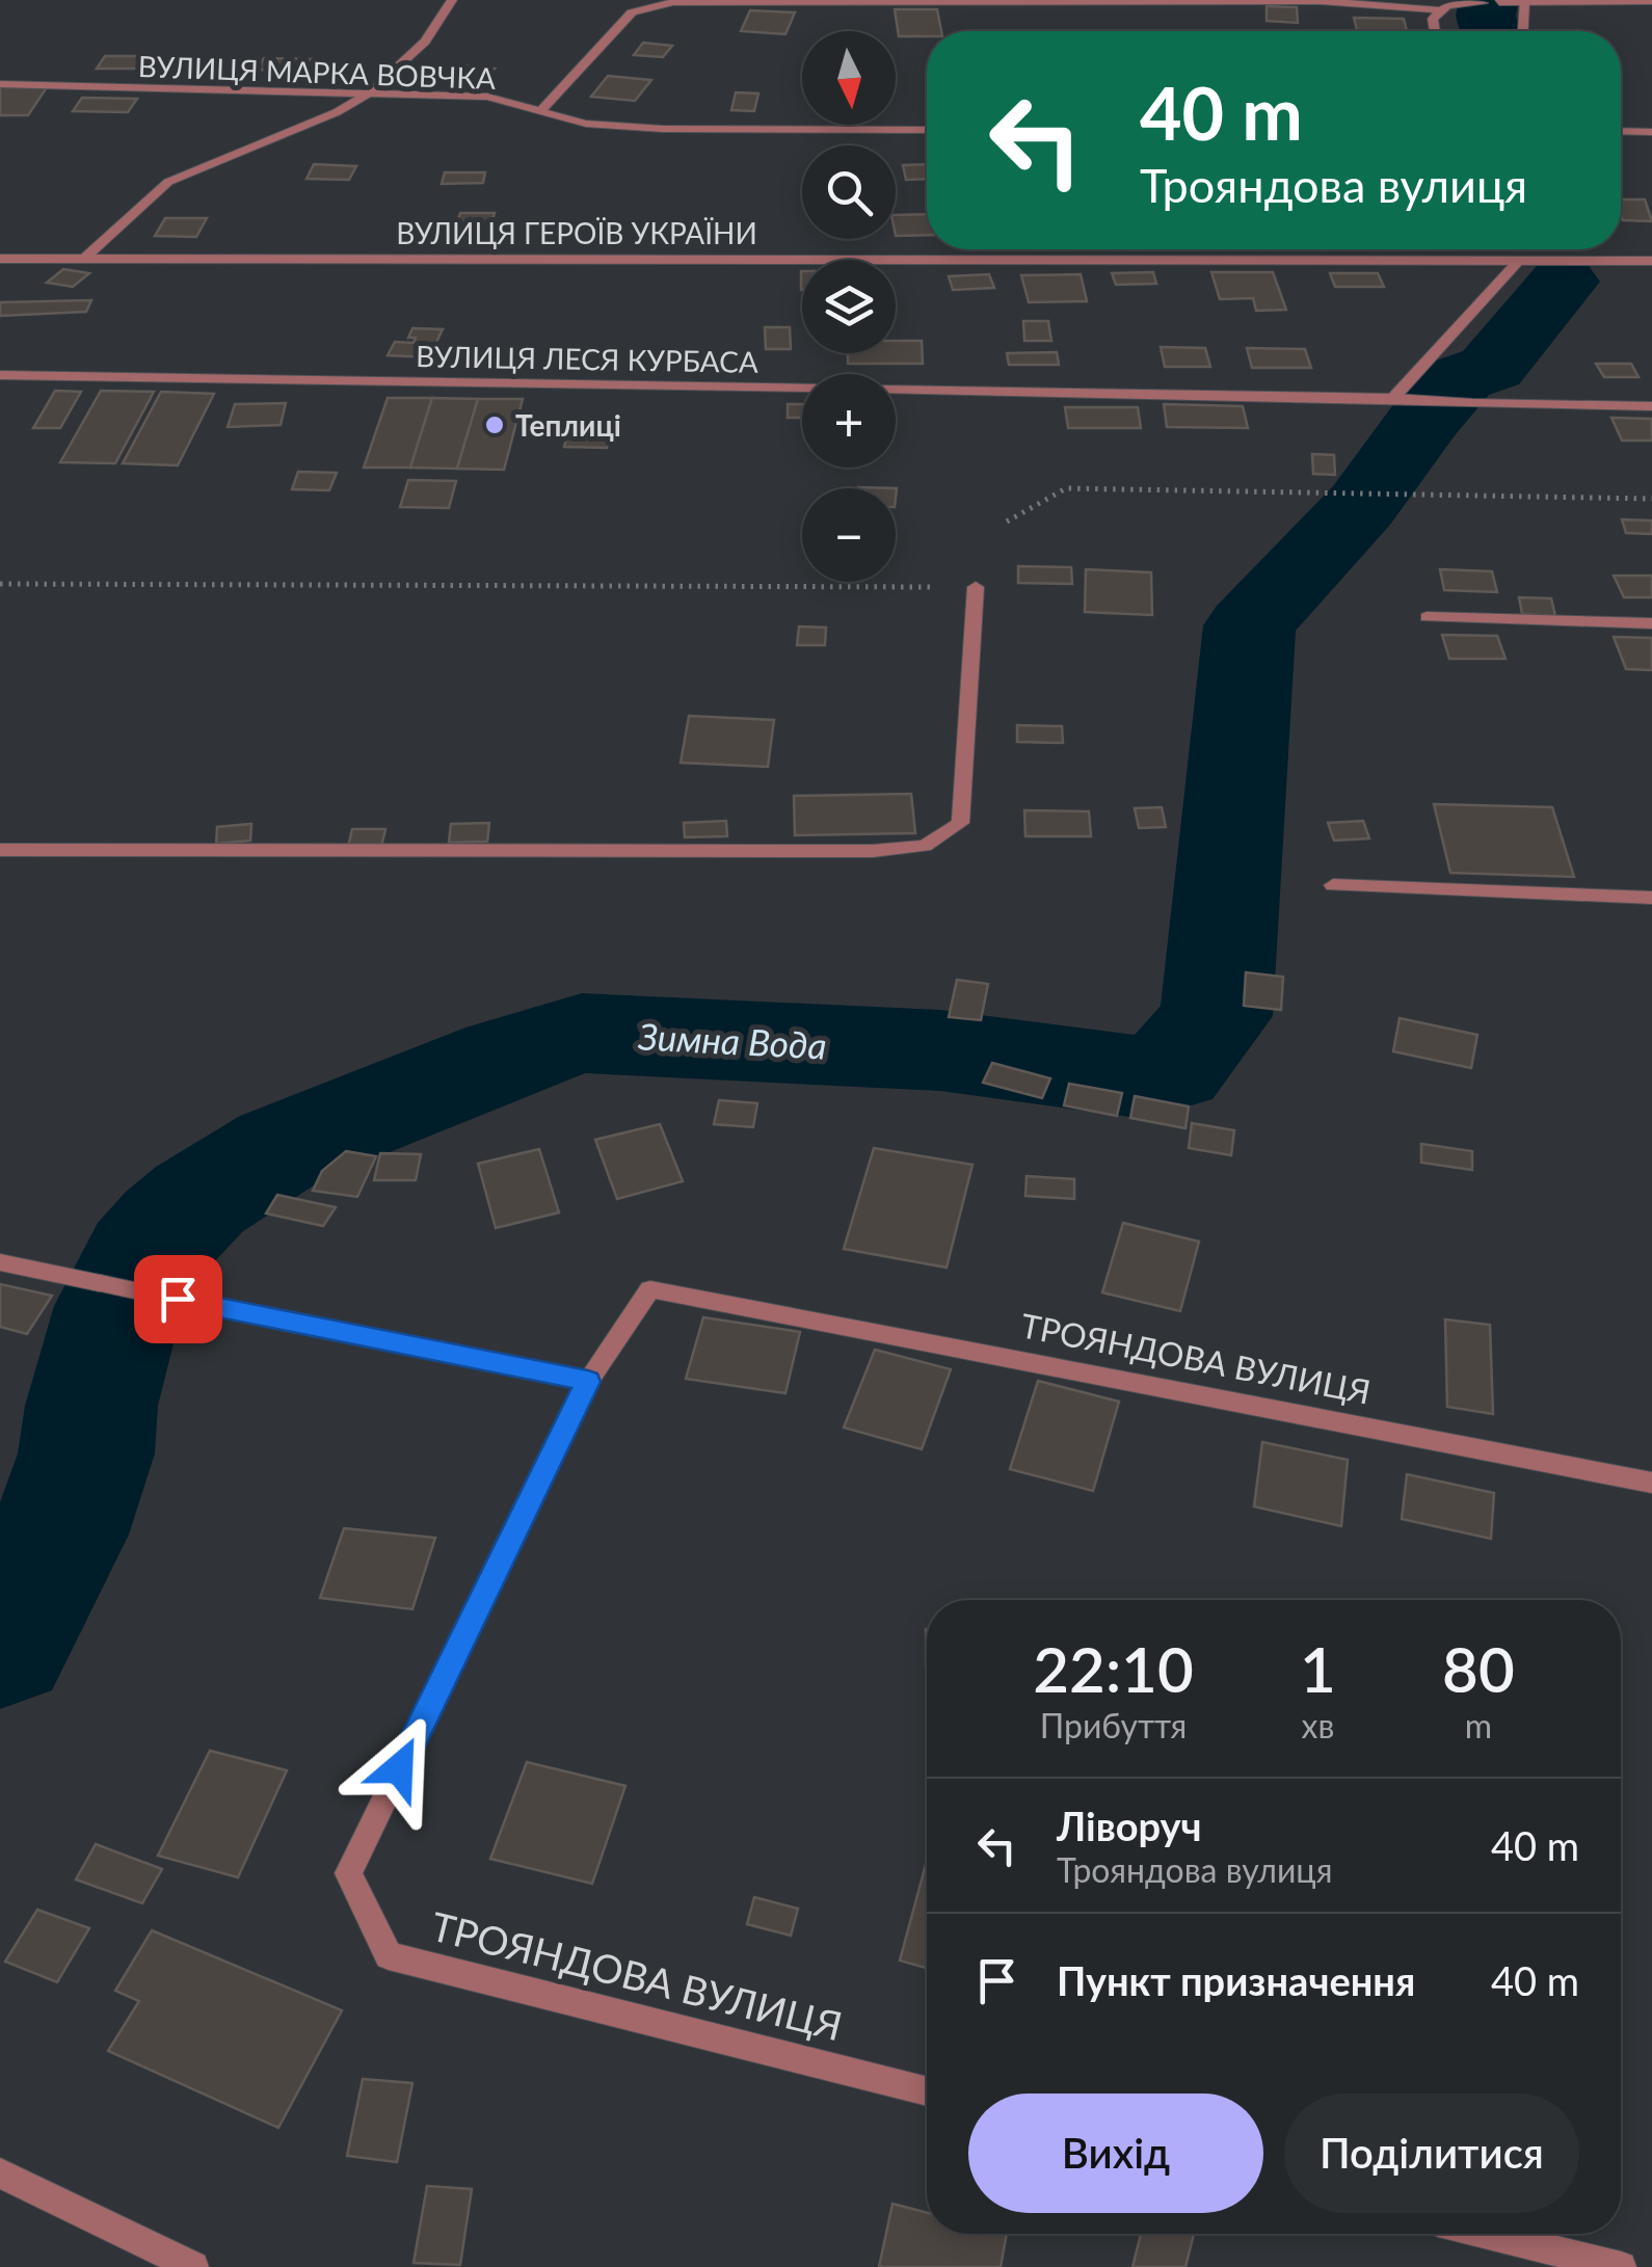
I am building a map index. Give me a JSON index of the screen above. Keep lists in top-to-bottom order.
{
  "streets": {
    "street": [
      "ВУЛИЦЯ МАРКА ВОВЧКА",
      "ВУЛИЦЯ ГЕРОЇВ УКРАЇНИ",
      "ВУЛИЦЯ ЛЕСЯ КУРБАСА",
      "ТРОЯНДОВА ВУЛИЦЯ"
    ]
  },
  "water": ["Зимна Вода"],
  "places": ["Теплиці"],
  "north": "bottom",
  "page": {
    "map_buttons": ["+", "−"],
    "turn": ["40 m", "Трояндова вулиця"],
    "eta": [
      "22:10",
      "Прибуття",
      "1",
      "хв",
      "80",
      "m"
    ],
    "list": [
      {
        "name": "Ліворуч",
        "note": "Трояндова вулиця",
        "value": "40 m"
      },
      {
        "name": "Пункт призначення",
        "value": "40 m"
      }
    ],
    "buttons": ["Вихід", "Поділитися"]
  }
}
